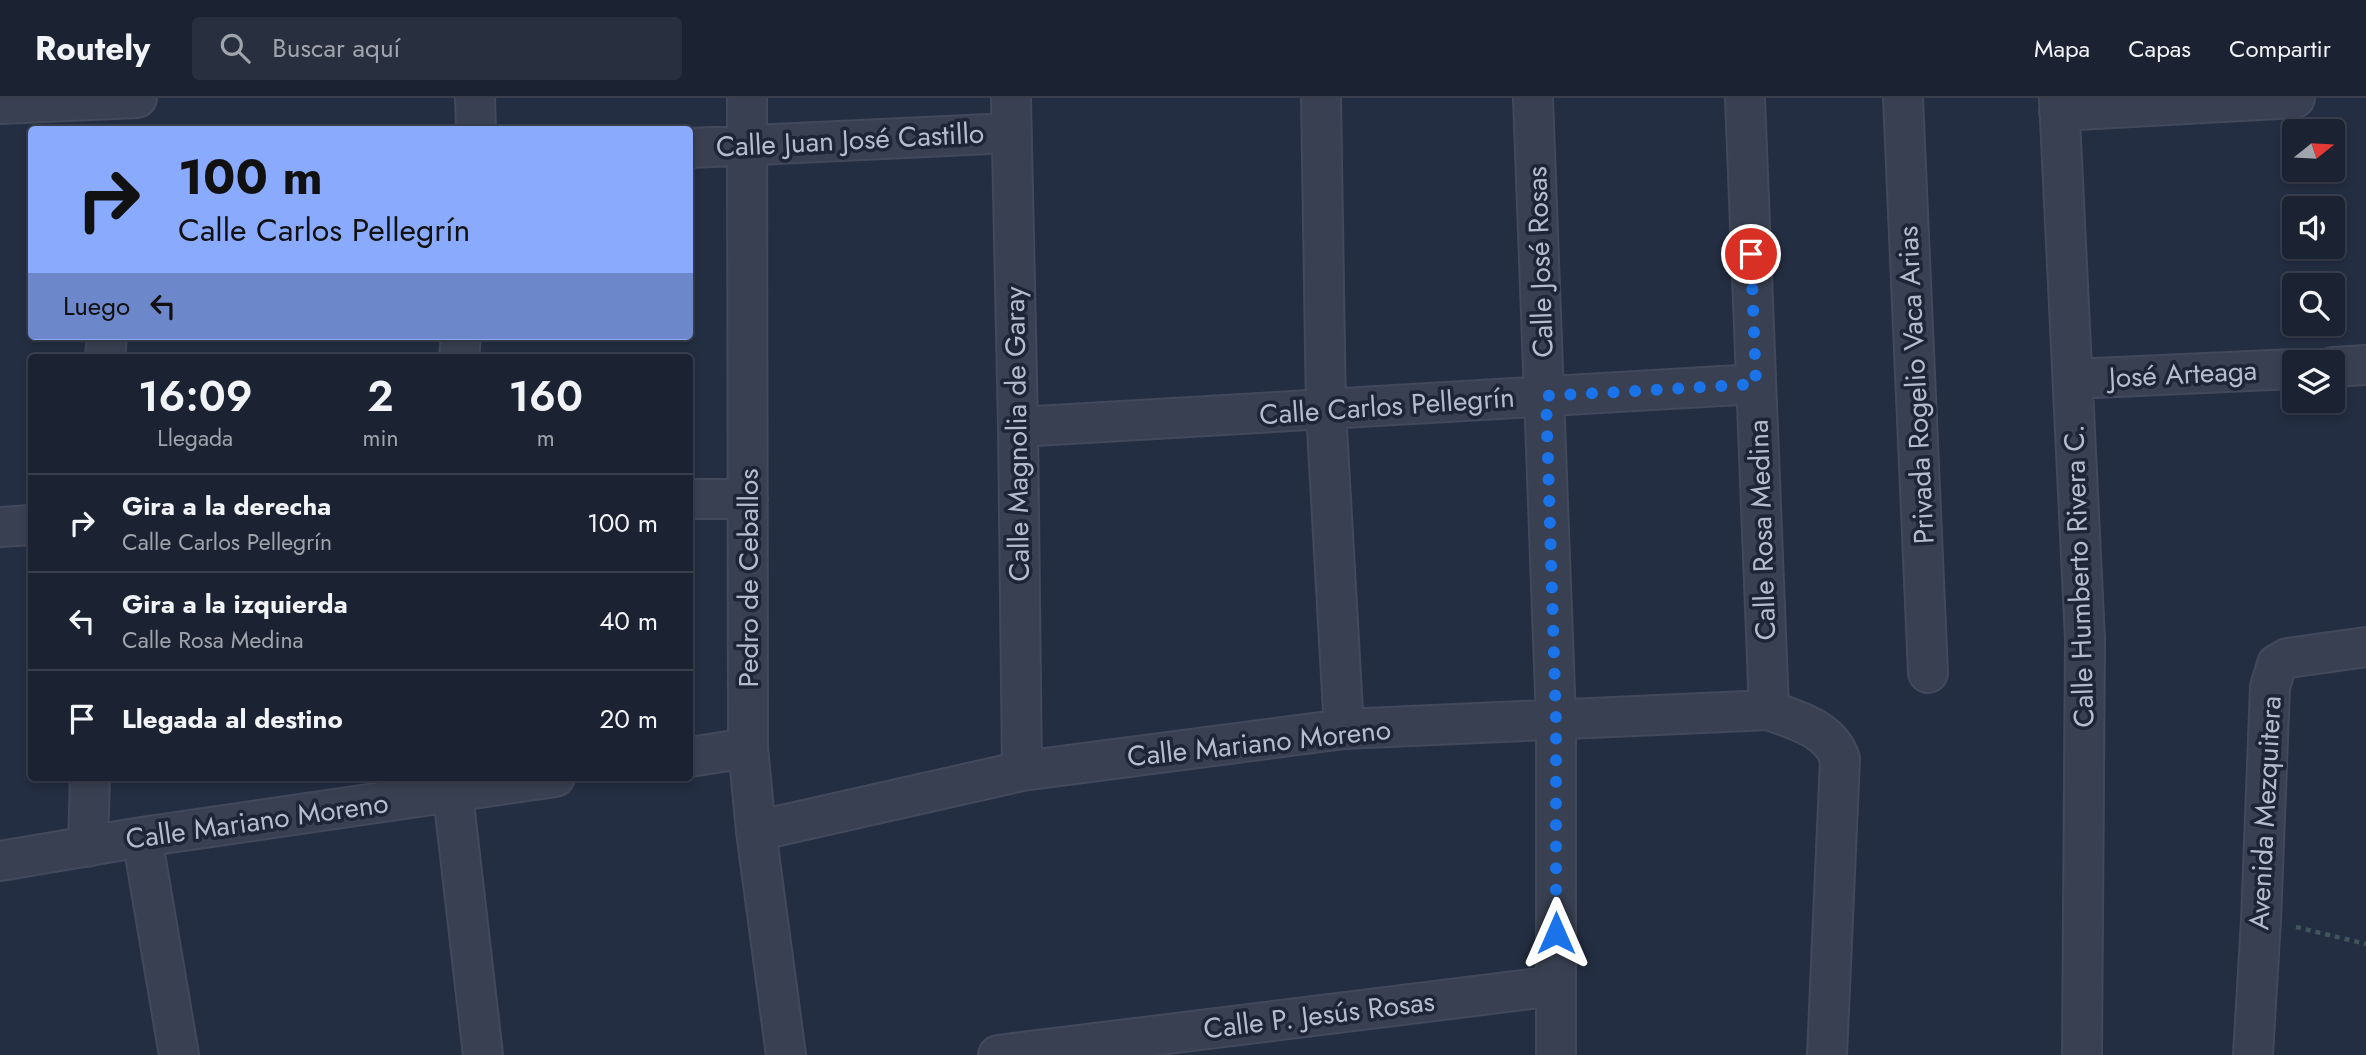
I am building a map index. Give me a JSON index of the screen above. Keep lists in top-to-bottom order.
{
  "streets": {
    "street": [
      "Calle Juan José Castillo",
      "Calle José Rosas",
      "José Arteaga",
      "Privada Rogelio Vaca Arias",
      "Calle Carlos Pellegrín",
      "Calle Magnolia de Garay",
      "Calle Rosa Medina",
      "Calle Humberto Rivera C.",
      "Pedro de Ceballos",
      "Calle Mariano Moreno",
      "Avenida Mezquitera",
      "Calle P. Jesús Rosas"
    ]
  },
  "crossings": [
    ["Calle Juan José Castillo", "Calle Magnolia de Garay"],
    ["Calle Juan José Castillo", "Pedro de Ceballos"],
    ["Calle José Rosas", "Calle Carlos Pellegrín"],
    ["Calle José Rosas", "Calle Mariano Moreno"],
    ["Calle José Rosas", "Calle P. Jesús Rosas"],
    ["José Arteaga", "Calle Humberto Rivera C."],
    ["Calle Carlos Pellegrín", "Calle Magnolia de Garay"],
    ["Calle Carlos Pellegrín", "Calle Rosa Medina"],
    ["Calle Magnolia de Garay", "Calle Mariano Moreno"],
    ["Calle Rosa Medina", "Calle Mariano Moreno"],
    ["Pedro de Ceballos", "Calle Mariano Moreno"]
  ],
  "north": "right",
  "page": {
    "header": "Routely",
    "search": "Buscar aquí",
    "nav": ["Mapa", "Capas", "Compartir"],
    "turn": ["100 m", "Calle Carlos Pellegrín"],
    "then": "Luego",
    "eta": [
      "16:09",
      "Llegada",
      "2",
      "min",
      "160",
      "m"
    ],
    "list": [
      {
        "name": "Gira a la derecha",
        "note": "Calle Carlos Pellegrín",
        "value": "100 m"
      },
      {
        "name": "Gira a la izquierda",
        "note": "Calle Rosa Medina",
        "value": "40 m"
      },
      {
        "name": "Llegada al destino",
        "value": "20 m"
      }
    ]
  }
}
